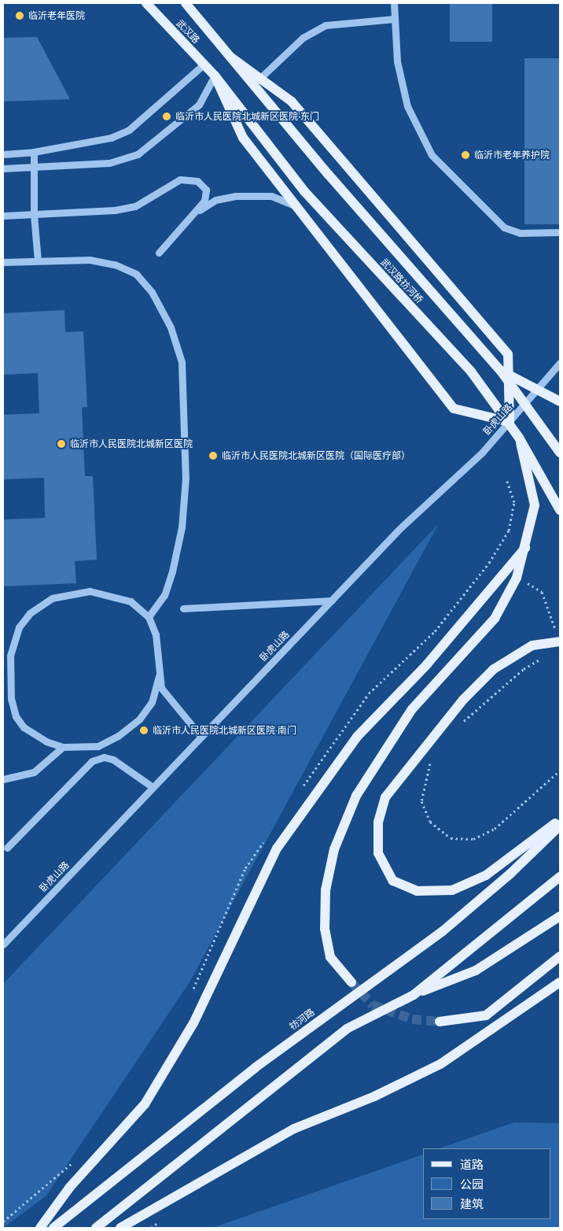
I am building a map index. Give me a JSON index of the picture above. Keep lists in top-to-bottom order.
{
  "streets": {
    "main road": ["武汉路", "武汉路祊河桥", "祊河路"],
    "street": ["卧虎山路"]
  },
  "crossings": [
    ["武汉路", "武汉路祊河桥"]
  ],
  "places": [
    "临沂老年医院",
    "临沂市人民医院北城新区医院·东门",
    "临沂市老年养护院",
    "临沂市人民医院北城新区医院",
    "临沂市人民医院北城新区医院（国际医疗部）",
    "临沂市人民医院北城新区医院·南门"
  ],
  "legend": ["道路", "公园", "建筑"]
}
